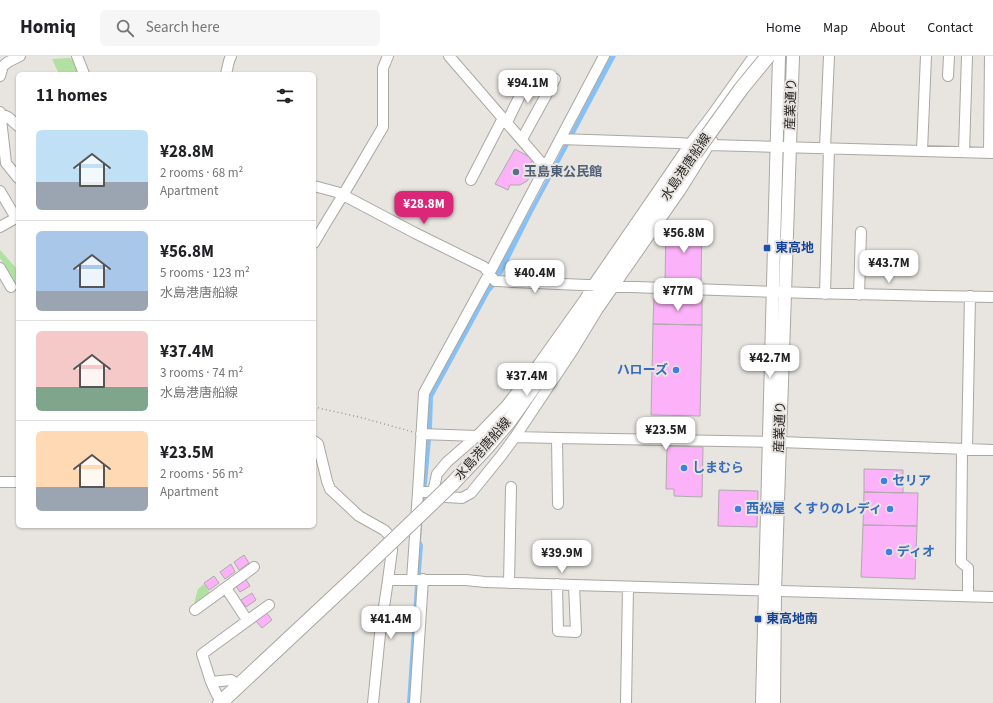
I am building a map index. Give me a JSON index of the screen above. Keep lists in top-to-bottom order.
{
  "streets": {
    "main road": ["水島港唐船線"],
    "street": ["産業通り"]
  },
  "places": {
    "other": [
      "玉島東公民館",
      "ハローズ",
      "しまむら",
      "セリア",
      "西松屋",
      "くすりのレディ",
      "ディオ"
    ],
    "transit": ["東高地", "東高地南"]
  },
  "page": {
    "header": "Homiq",
    "search": "Search here",
    "nav": [
      "Home",
      "Map",
      "About",
      "Contact"
    ],
    "price": [
      "¥94.1M",
      "¥28.8M",
      "¥56.8M",
      "¥43.7M",
      "¥40.4M",
      "¥77M",
      "¥42.7M",
      "¥37.4M",
      "¥23.5M",
      "¥39.9M",
      "¥41.4M"
    ],
    "heading": "11 homes",
    "list": [
      {
        "name": "¥28.8M",
        "note": "2 rooms · 68 m² · Apartment"
      },
      {
        "name": "¥56.8M",
        "note": "5 rooms · 123 m² · 水島港唐船線"
      },
      {
        "name": "¥37.4M",
        "note": "3 rooms · 74 m² · 水島港唐船線"
      },
      {
        "name": "¥23.5M",
        "note": "2 rooms · 56 m² · Apartment"
      }
    ]
  }
}
